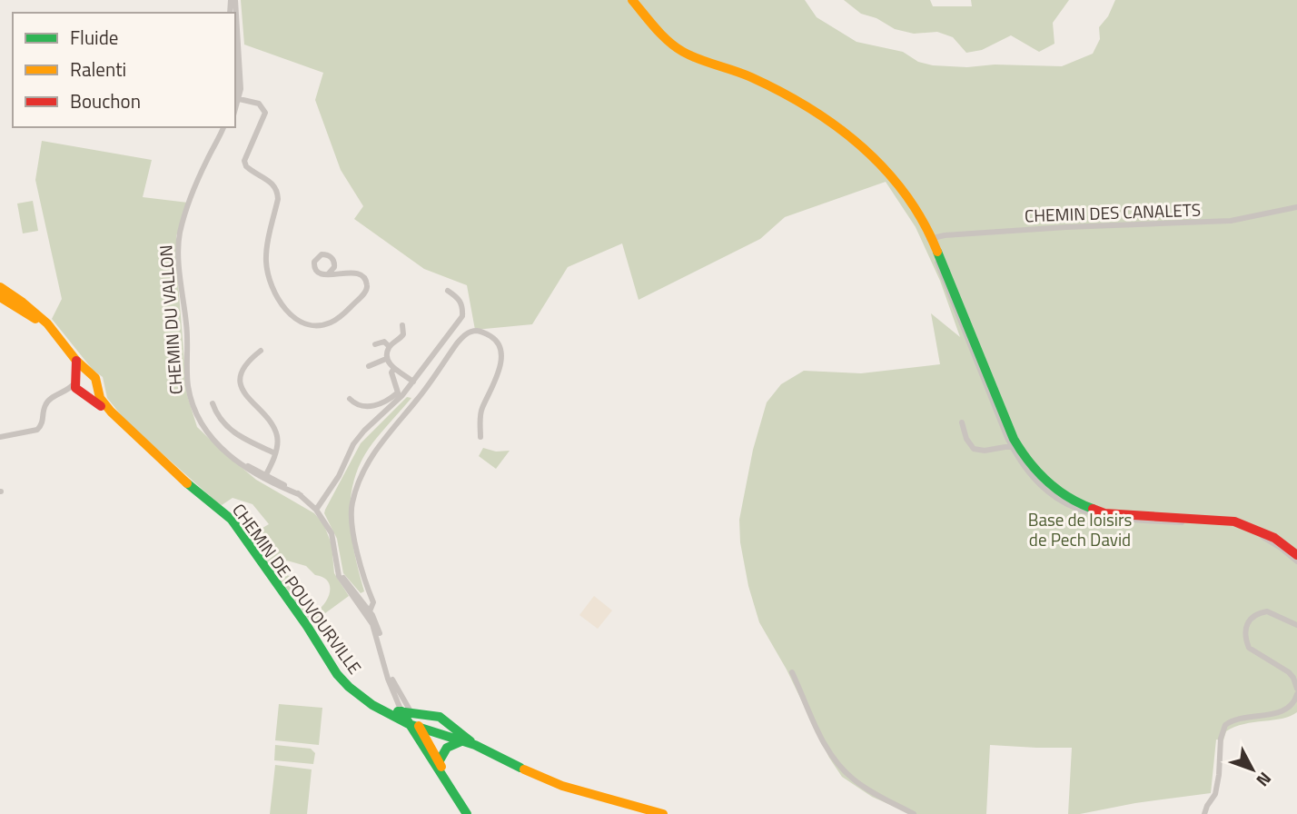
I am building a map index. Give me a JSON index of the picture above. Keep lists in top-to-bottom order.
{
  "streets": {
    "street": ["CHEMIN DES CANALETS", "CHEMIN DU VALLON", "CHEMIN DE POUVOURVILLE"]
  },
  "crossings": [
    ["CHEMIN DU VALLON", "CHEMIN DE POUVOURVILLE"]
  ],
  "parks": ["Base de loisirs de Pech David"],
  "legend": ["Fluide", "Ralenti", "Bouchon"],
  "north": "bottom right"
}
